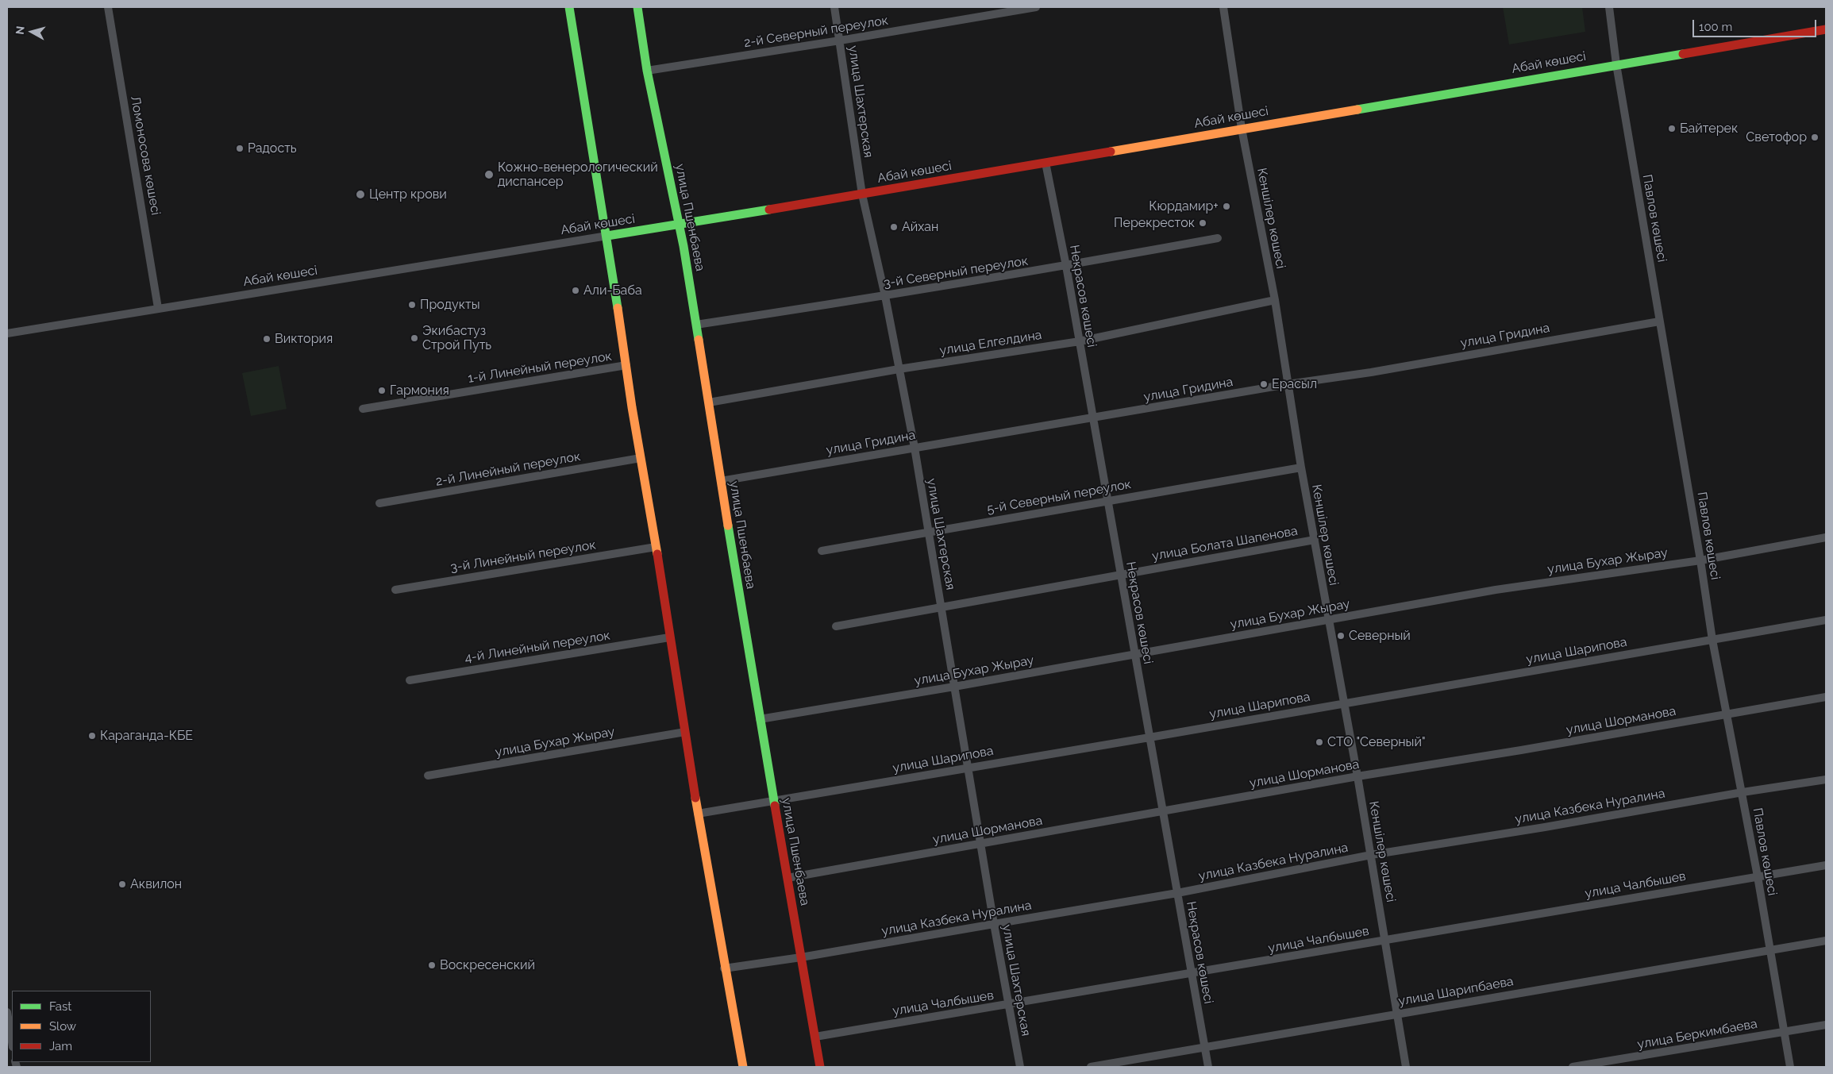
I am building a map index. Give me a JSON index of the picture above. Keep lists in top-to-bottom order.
{
  "streets": {
    "street": [
      "2-й Северный переулок",
      "Абай көшесі",
      "улица Шахтерская",
      "Ломоносова көшесі",
      "улица Пшенбаева",
      "Кеншілер көшесі",
      "Павлов көшесі",
      "3-й Северный переулок",
      "Некрасов көшесі",
      "улица Гридина",
      "улица Елгелдина",
      "1-й Линейный переулок",
      "2-й Линейный переулок",
      "5-й Северный переулок",
      "улица Болата Шапенова",
      "3-й Линейный переулок",
      "улица Бухар Жырау",
      "4-й Линейный переулок",
      "улица Шарипова",
      "улица Шорманова",
      "улица Казбека Нуралина",
      "улица Чалбышев",
      "улица Шарипбаева",
      "улица Беркимбаева"
    ]
  },
  "crossings": [
    ["2-й Северный переулок", "улица Шахтерская"],
    ["2-й Северный переулок", "улица Пшенбаева"],
    ["Абай көшесі", "улица Шахтерская"],
    ["Абай көшесі", "Ломоносова көшесі"],
    ["Абай көшесі", "улица Пшенбаева"],
    ["Абай көшесі", "Кеншілер көшесі"],
    ["Абай көшесі", "Павлов көшесі"],
    ["Абай көшесі", "Некрасов көшесі"],
    ["улица Шахтерская", "3-й Северный переулок"],
    ["улица Шахтерская", "улица Гридина"],
    ["улица Шахтерская", "улица Елгелдина"],
    ["улица Шахтерская", "5-й Северный переулок"],
    ["улица Шахтерская", "улица Болата Шапенова"],
    ["улица Шахтерская", "улица Бухар Жырау"],
    ["улица Шахтерская", "улица Шарипова"],
    ["улица Шахтерская", "улица Шорманова"],
    ["улица Шахтерская", "улица Казбека Нуралина"],
    ["улица Шахтерская", "улица Чалбышев"],
    ["улица Пшенбаева", "3-й Северный переулок"],
    ["улица Пшенбаева", "улица Гридина"],
    ["улица Пшенбаева", "улица Елгелдина"],
    ["улица Пшенбаева", "улица Бухар Жырау"],
    ["улица Пшенбаева", "улица Шарипова"],
    ["улица Пшенбаева", "улица Шорманова"],
    ["улица Пшенбаева", "улица Казбека Нуралина"],
    ["улица Пшенбаева", "улица Чалбышев"],
    ["Кеншілер көшесі", "улица Гридина"],
    ["Кеншілер көшесі", "улица Елгелдина"],
    ["Кеншілер көшесі", "5-й Северный переулок"],
    ["Кеншілер көшесі", "улица Болата Шапенова"],
    ["Кеншілер көшесі", "улица Бухар Жырау"],
    ["Кеншілер көшесі", "улица Шарипова"],
    ["Кеншілер көшесі", "улица Шорманова"],
    ["Кеншілер көшесі", "улица Казбека Нуралина"],
    ["Кеншілер көшесі", "улица Чалбышев"],
    ["Кеншілер көшесі", "улица Шарипбаева"],
    ["Павлов көшесі", "улица Гридина"],
    ["Павлов көшесі", "улица Бухар Жырау"],
    ["Павлов көшесі", "улица Шарипова"],
    ["Павлов көшесі", "улица Шорманова"],
    ["Павлов көшесі", "улица Казбека Нуралина"],
    ["Павлов көшесі", "улица Чалбышев"],
    ["Павлов көшесі", "улица Шарипбаева"],
    ["Павлов көшесі", "улица Беркимбаева"],
    ["3-й Северный переулок", "Некрасов көшесі"],
    ["Некрасов көшесі", "улица Гридина"],
    ["Некрасов көшесі", "улица Елгелдина"],
    ["Некрасов көшесі", "5-й Северный переулок"],
    ["Некрасов көшесі", "улица Болата Шапенова"],
    ["Некрасов көшесі", "улица Бухар Жырау"],
    ["Некрасов көшесі", "улица Шарипова"],
    ["Некрасов көшесі", "улица Шорманова"],
    ["Некрасов көшесі", "улица Казбека Нуралина"],
    ["Некрасов көшесі", "улица Чалбышев"],
    ["Некрасов көшесі", "улица Шарипбаева"]
  ],
  "places": [
    "Байтерек",
    "Светофор",
    "Радость",
    "Кожно-венерологический диспансер",
    "Центр крови",
    "Кюрдамир+",
    "Перекресток",
    "Айхан",
    "Али-Баба",
    "Продукты",
    "Экибастуз Строй Путь",
    "Виктория",
    "Ерасыл",
    "Гармония",
    "Северный",
    "Караганда-КБЕ",
    "СТО \"Северный\"",
    "Аквилон",
    "Воскресенский"
  ],
  "legend": ["Fast", "Slow", "Jam"],
  "scale_bar": "100 m",
  "north": "left"
}
